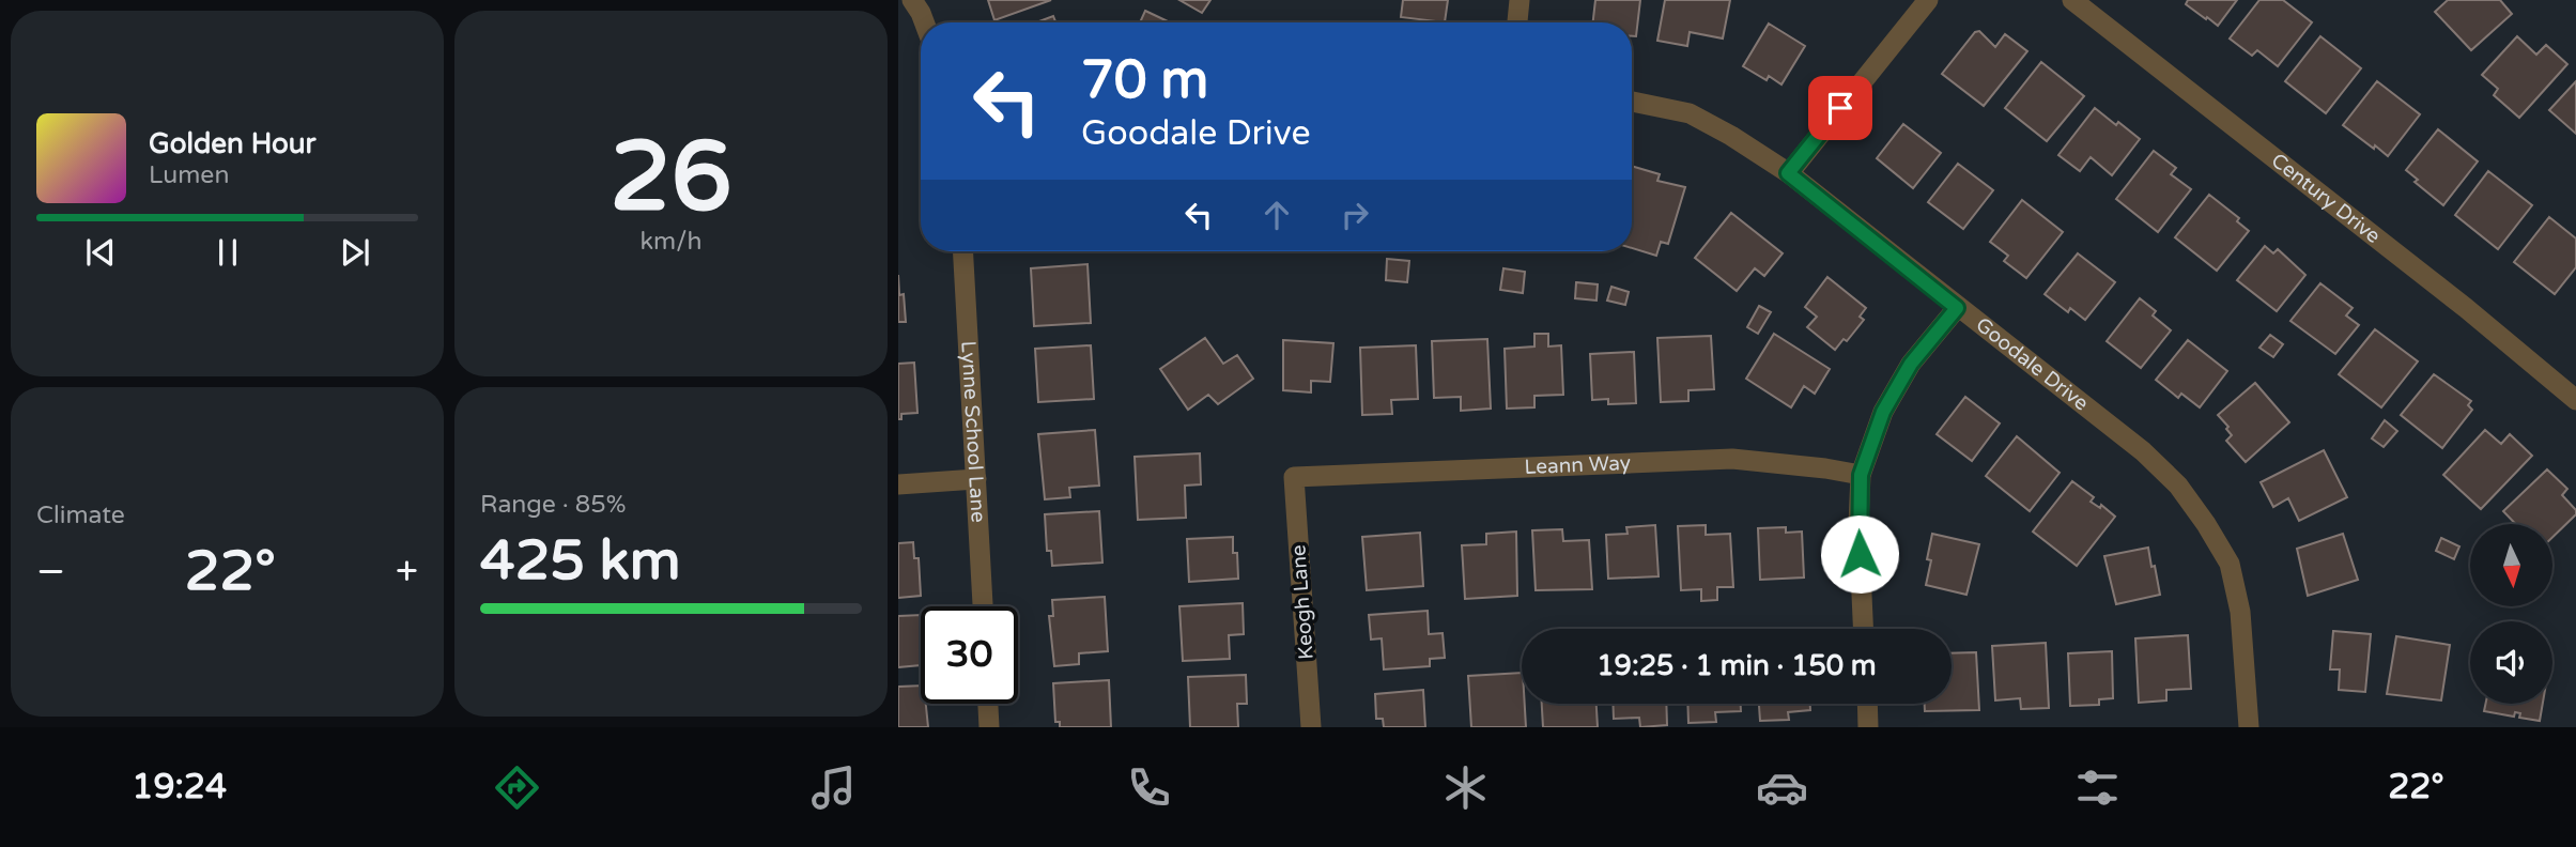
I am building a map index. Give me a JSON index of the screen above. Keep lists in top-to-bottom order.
{
  "streets": {
    "street": [
      "Century Drive",
      "Goodale Drive",
      "Lynne School Lane",
      "Leann Way",
      "Keogh Lane"
    ]
  },
  "crossings": [
    ["Leann Way", "Keogh Lane"]
  ],
  "north": "bottom",
  "page": {
    "tile": [
      ["26", "km/h"],
      "Climate",
      ["Range · 85%", "425 km"]
    ],
    "turn": ["70 m", "Goodale Drive"],
    "song": ["Golden Hour", "Lumen"],
    "heat": ["−", "22°", "+"],
    "limit": "30",
    "trip": "19:25 · 1 min · 150 m",
    "tabs": ["19:24", "22°"]
  }
}
